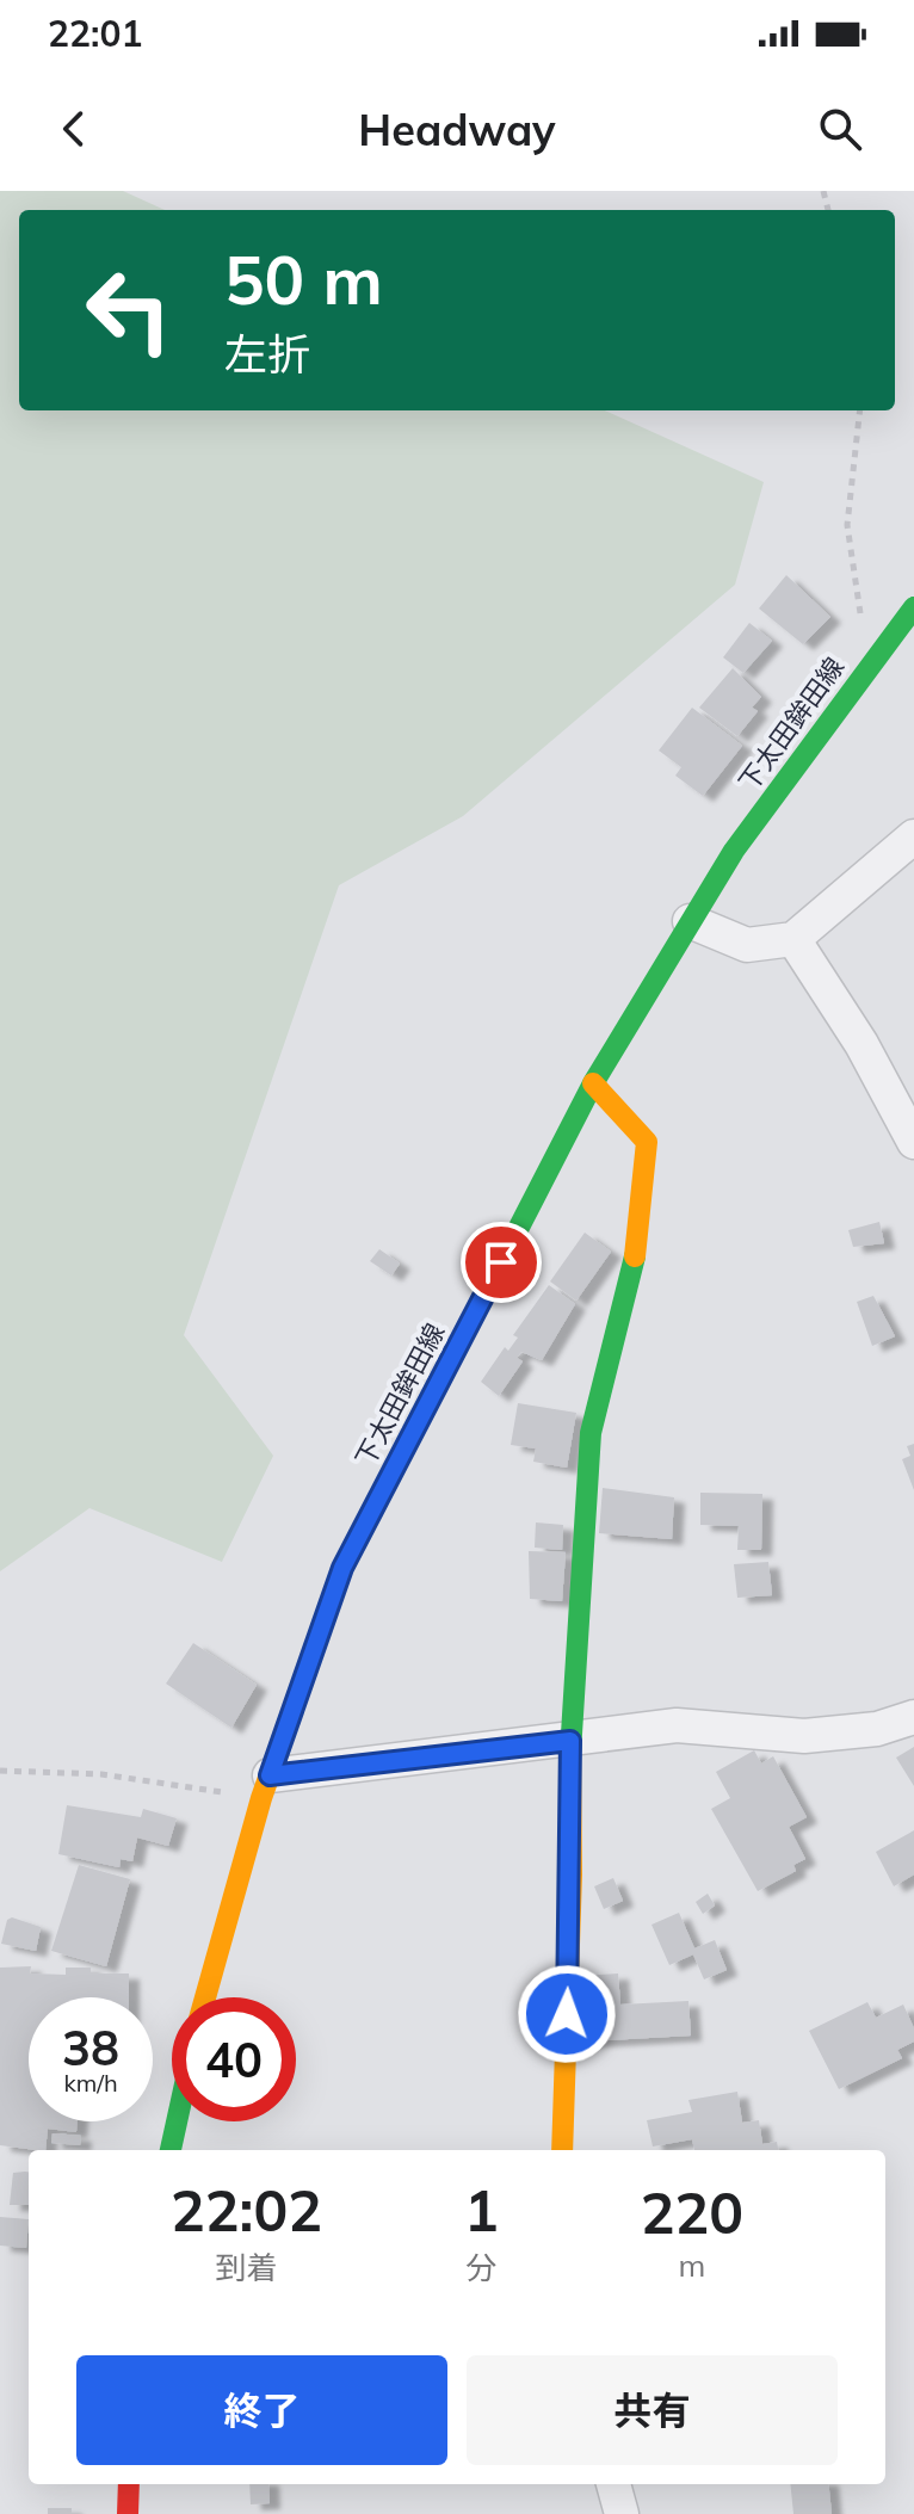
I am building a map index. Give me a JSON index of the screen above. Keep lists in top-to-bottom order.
{
  "streets": {
    "main road": ["下太田鉾田線"]
  },
  "page": {
    "status": "22:01",
    "header": "Headway",
    "turn": ["50 m", "左折"],
    "speed": "38 km/h",
    "limit": "40",
    "eta": [
      "22:02",
      "到着",
      "1",
      "分",
      "220",
      "m"
    ],
    "buttons": ["終了", "共有"]
  }
}
